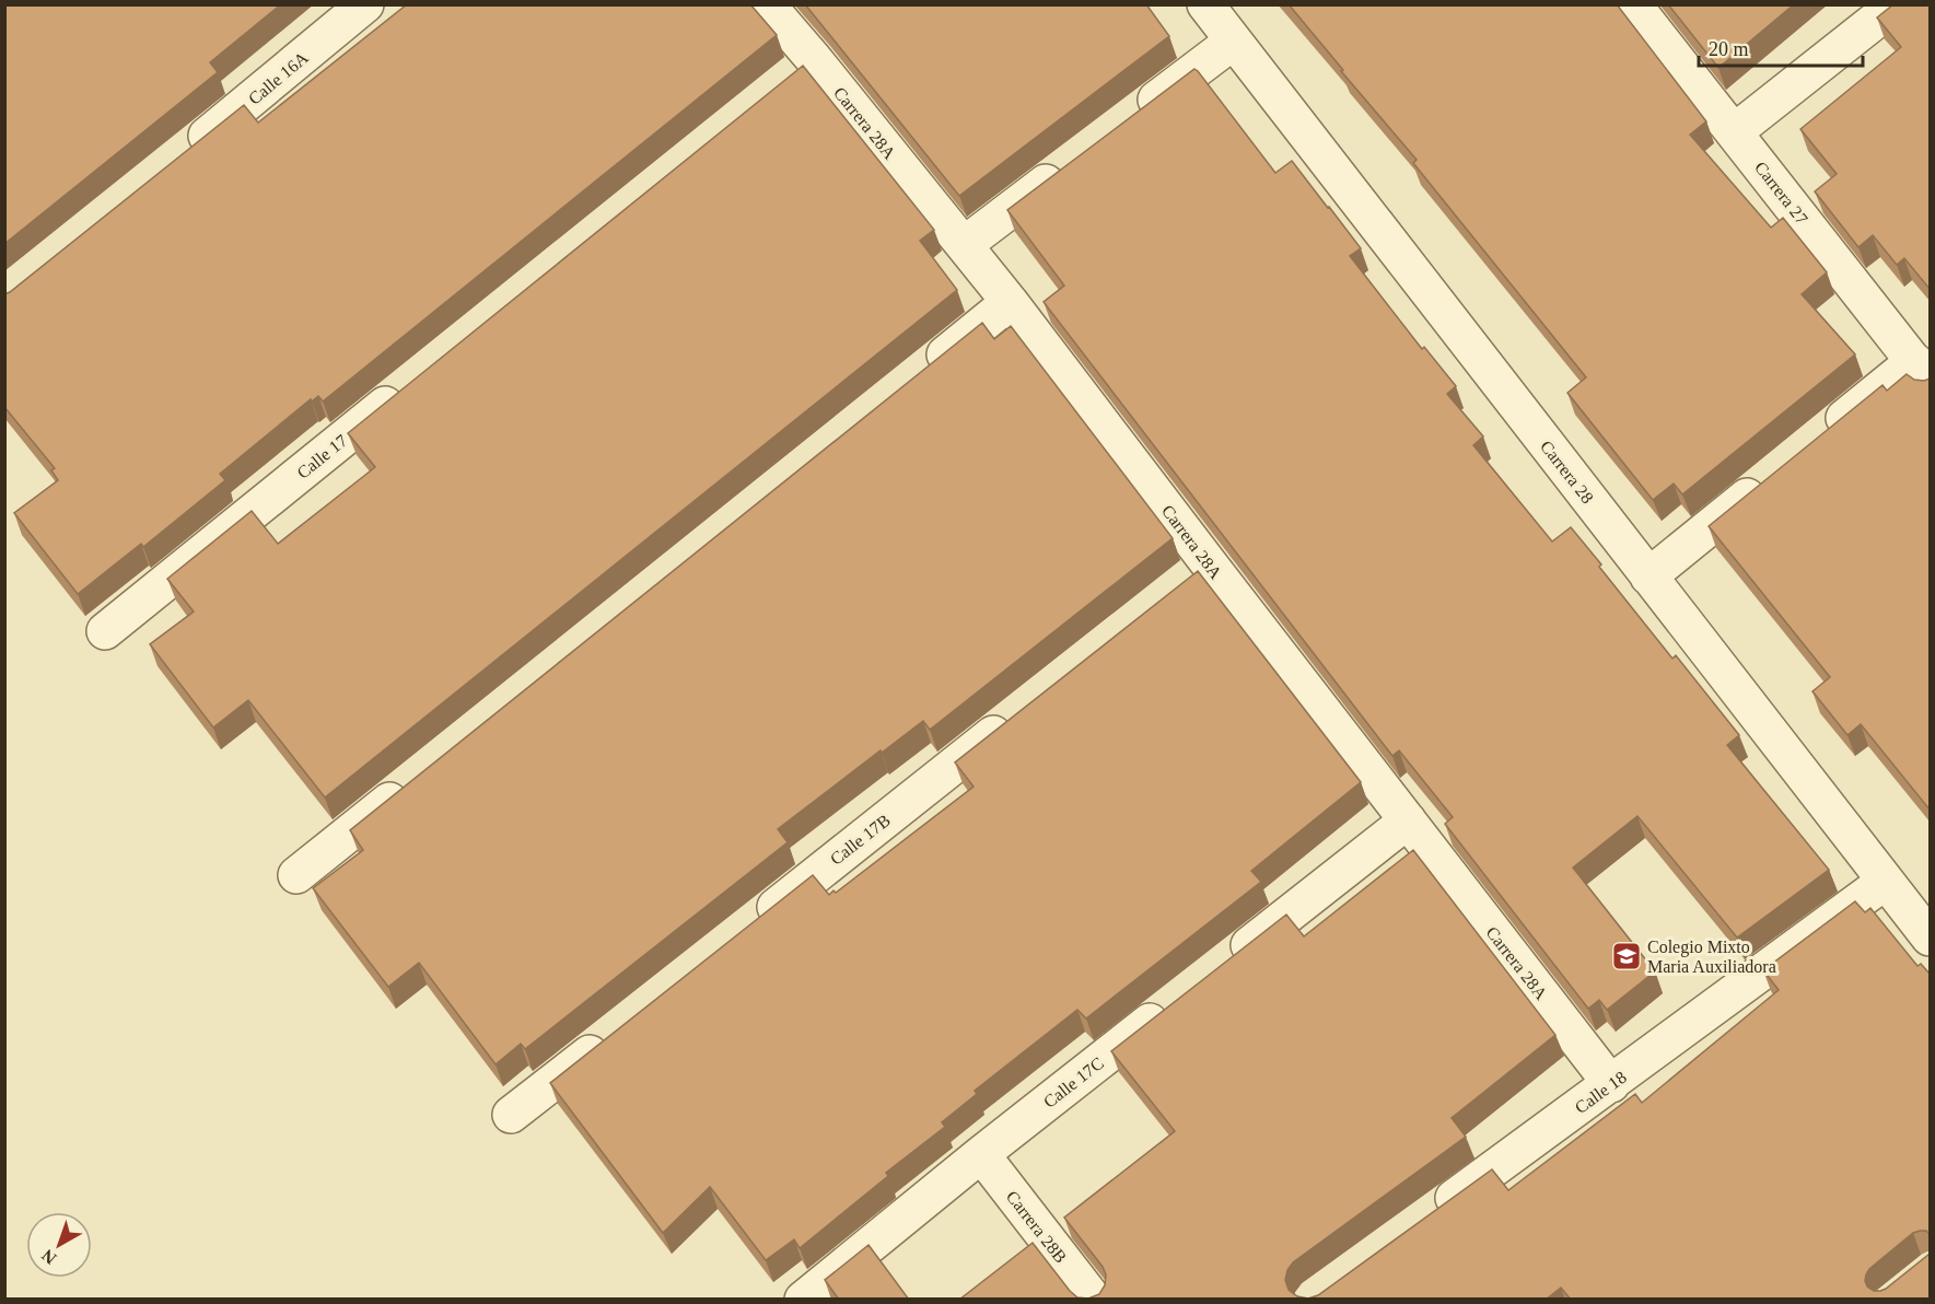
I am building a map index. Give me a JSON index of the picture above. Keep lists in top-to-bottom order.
{
  "streets": {
    "street": [
      "Calle 16A",
      "Carrera 28A",
      "Carrera 27",
      "Calle 17",
      "Carrera 28",
      "Calle 17B",
      "Calle 17C",
      "Calle 18",
      "Carrera 28B"
    ]
  },
  "crossings": [
    ["Carrera 28A", "Calle 18"],
    ["Carrera 28", "Calle 18"],
    ["Calle 17C", "Carrera 28B"]
  ],
  "places": {
    "school or university": ["Colegio Mixto Maria Auxiliadora"]
  },
  "scale_bar": "20 m",
  "north": "bottom left"
}
